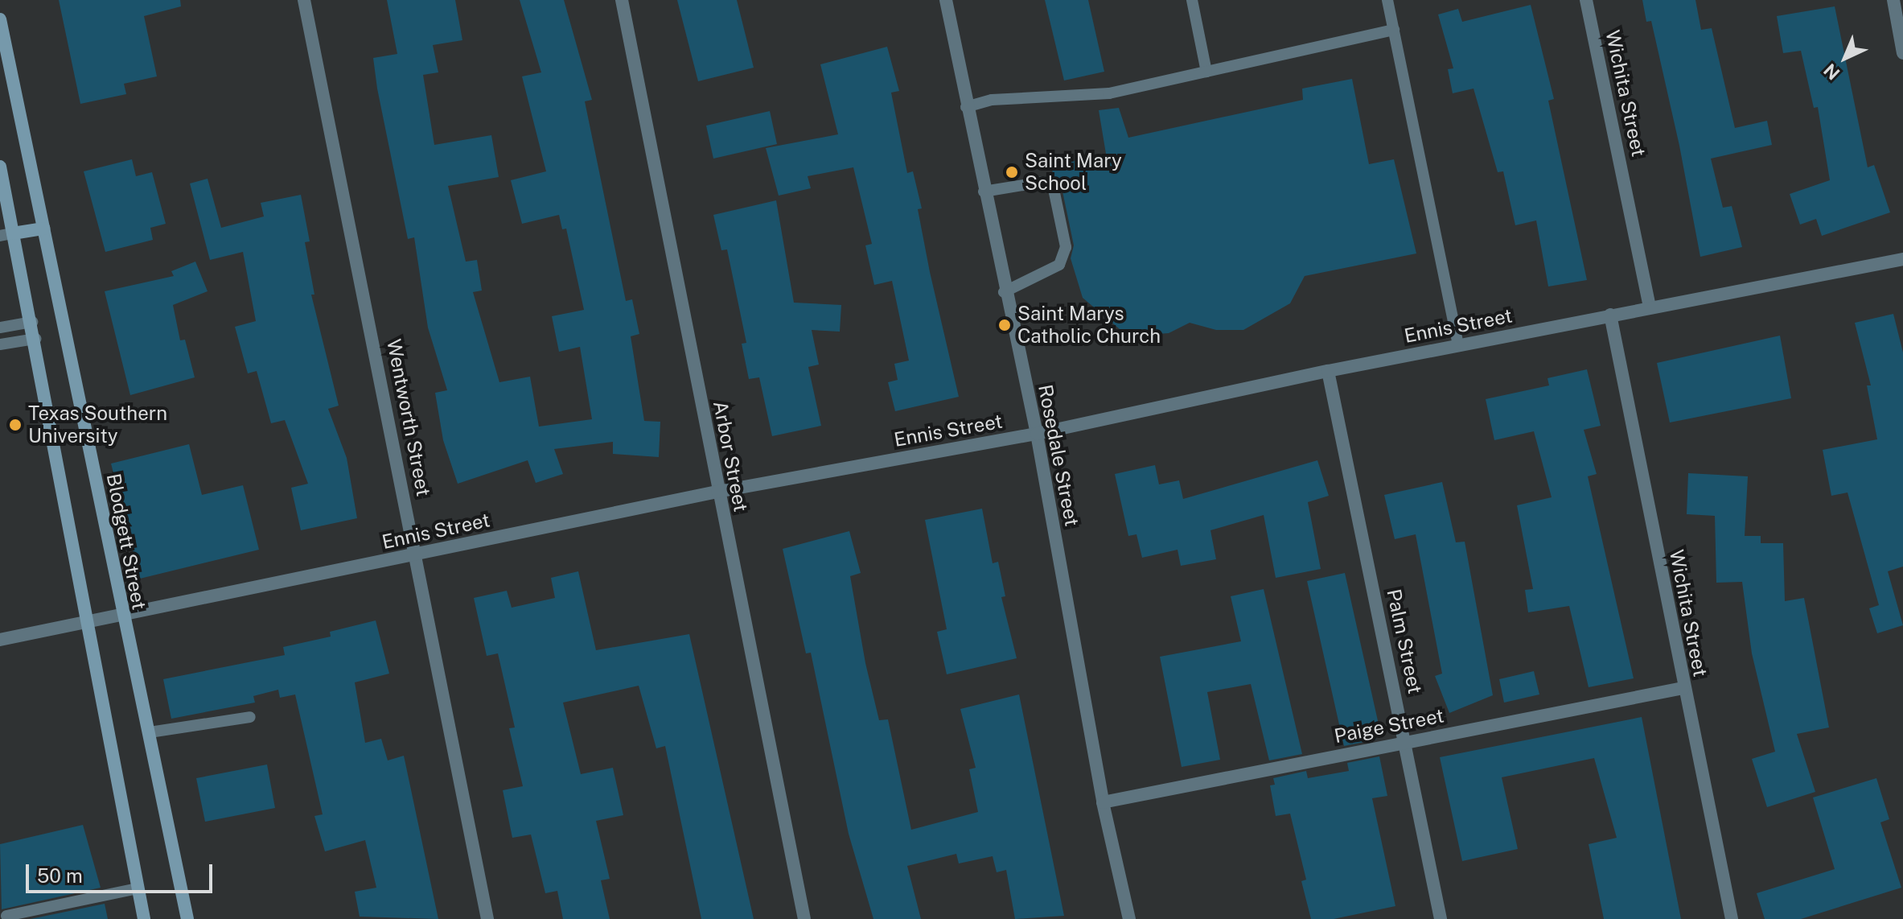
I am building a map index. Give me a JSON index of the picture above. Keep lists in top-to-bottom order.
{
  "streets": {
    "main road": ["Blodgett Street"],
    "street": [
      "Wichita Street",
      "Ennis Street",
      "Wentworth Street",
      "Rosedale Street",
      "Arbor Street",
      "Palm Street",
      "Paige Street"
    ]
  },
  "crossings": [
    ["Wichita Street", "Ennis Street"],
    ["Wichita Street", "Paige Street"],
    ["Ennis Street", "Wentworth Street"],
    ["Ennis Street", "Rosedale Street"],
    ["Ennis Street", "Arbor Street"],
    ["Ennis Street", "Blodgett Street"],
    ["Ennis Street", "Palm Street"],
    ["Rosedale Street", "Paige Street"],
    ["Palm Street", "Paige Street"]
  ],
  "places": ["Saint Mary School", "Saint Marys Catholic Church", "Texas Southern University"],
  "scale_bar": "50 m",
  "north": "bottom left"
}
